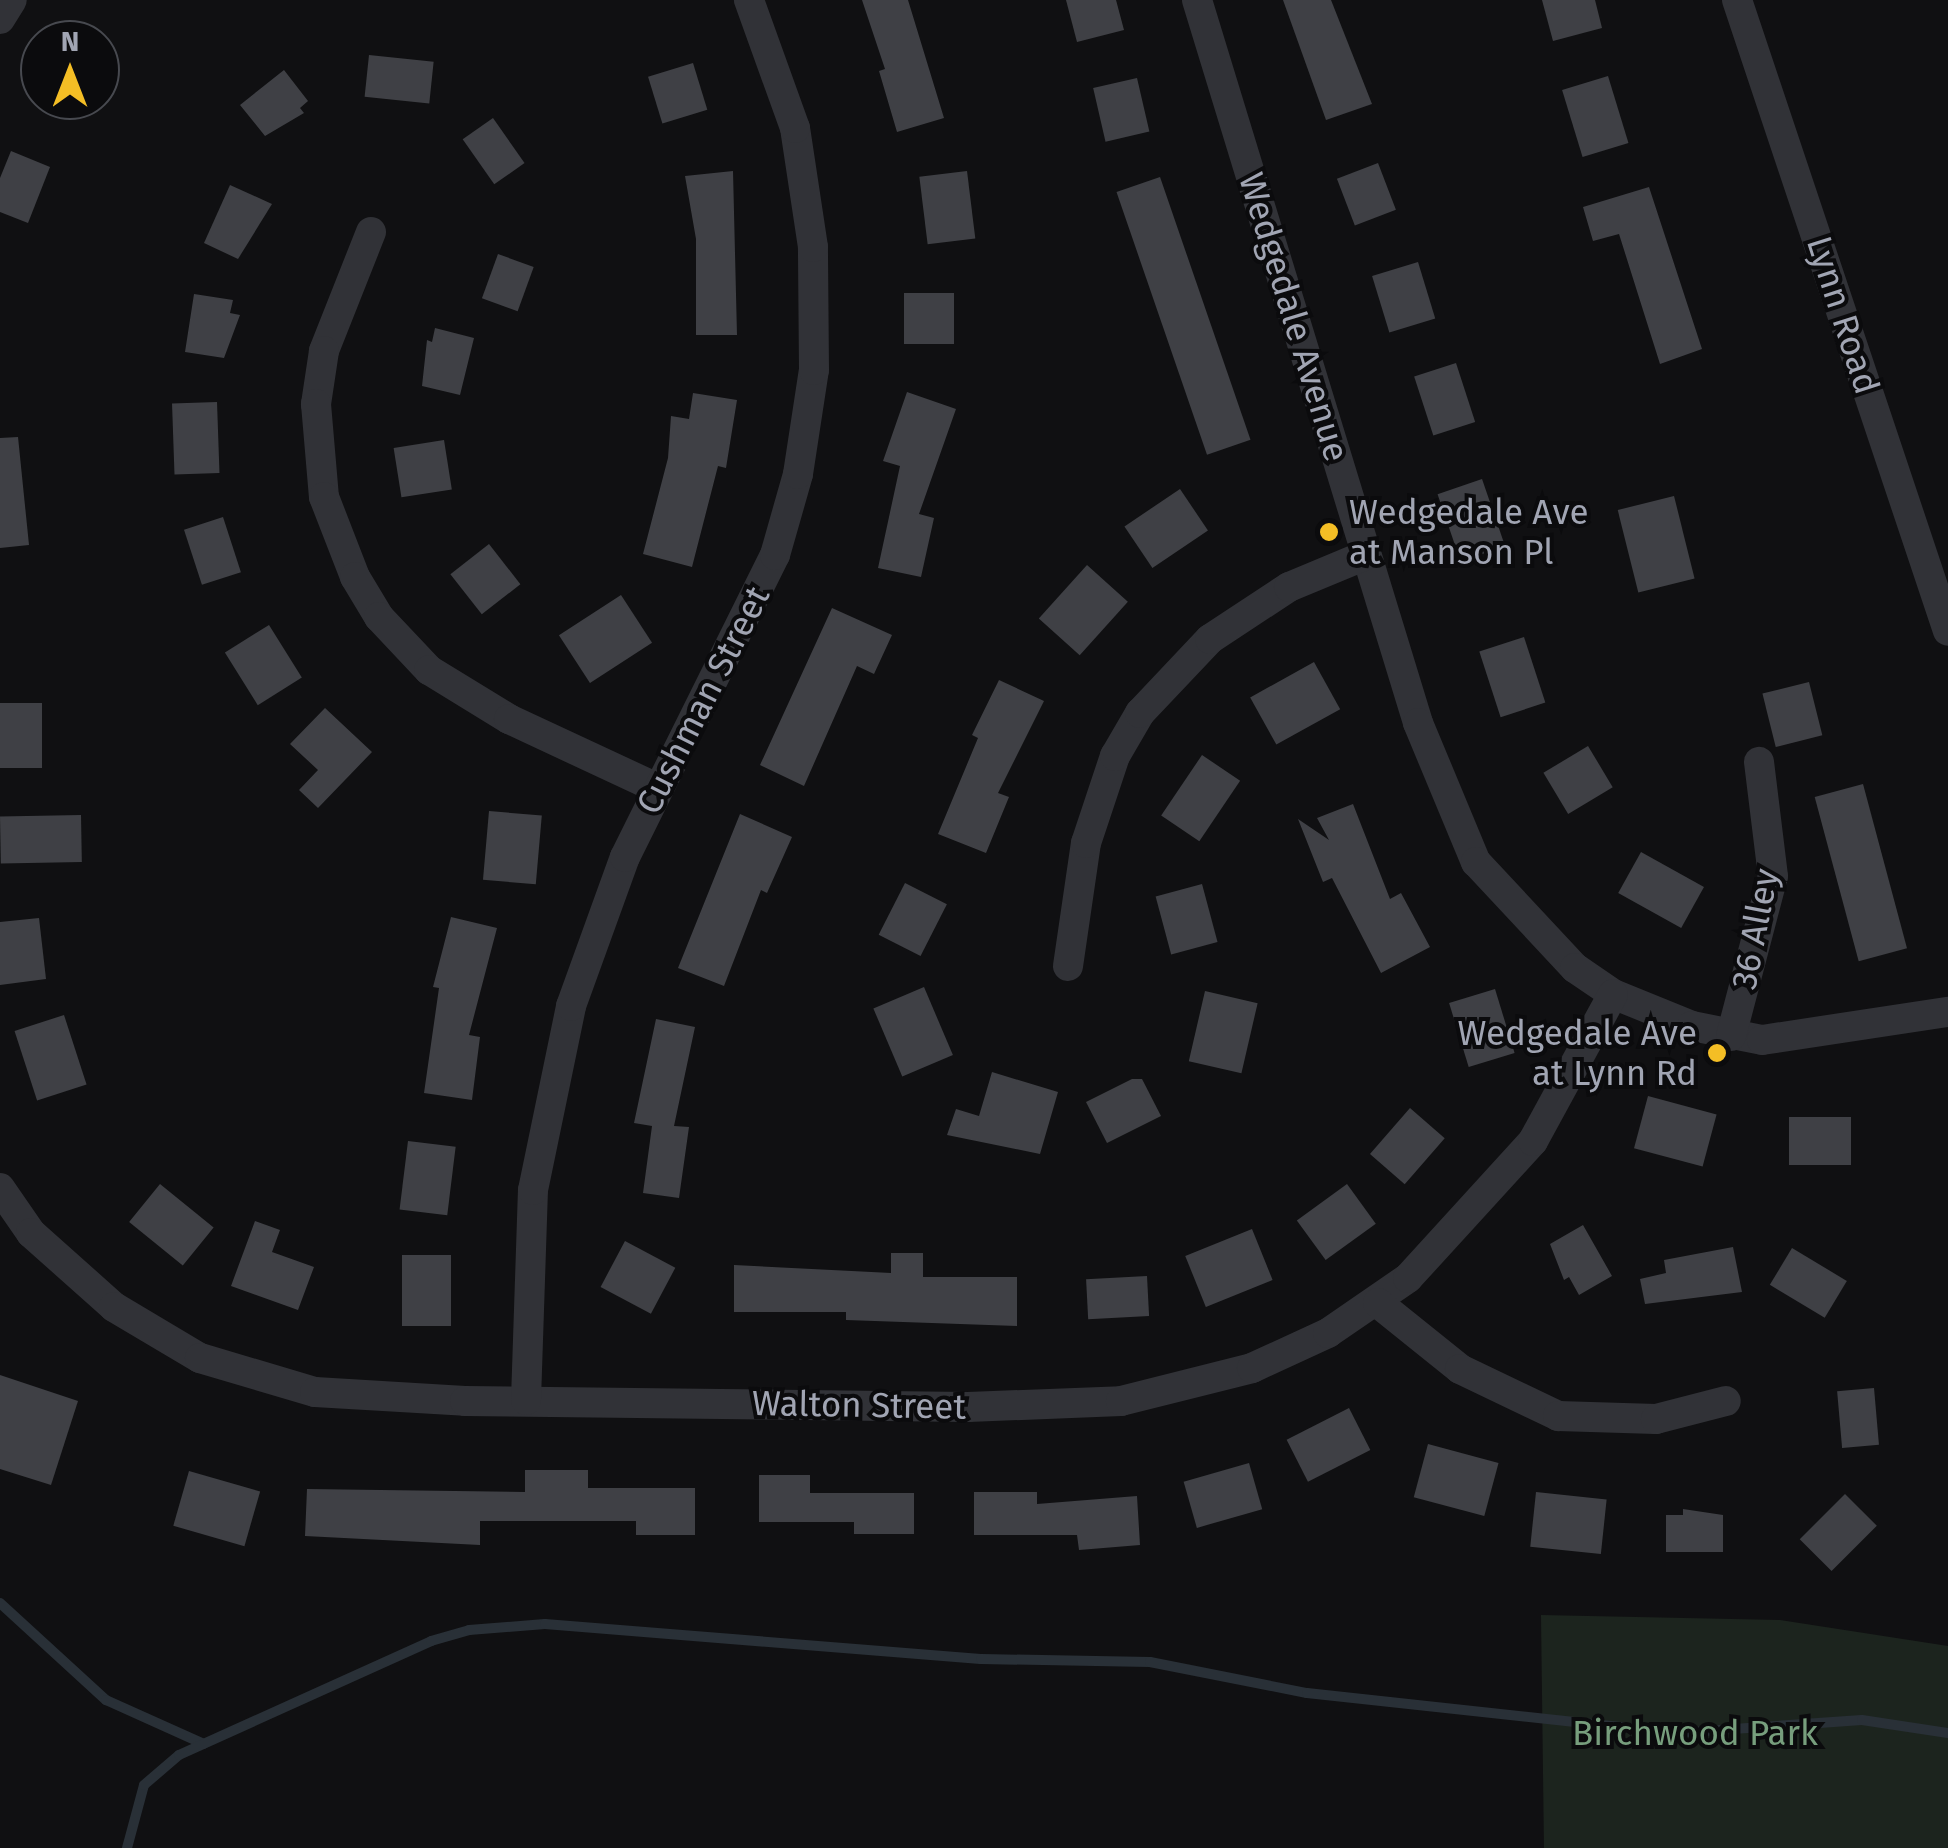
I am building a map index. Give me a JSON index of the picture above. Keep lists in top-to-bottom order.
{
  "streets": {
    "street": [
      "Lynn Road",
      "Wedgedale Avenue",
      "Cushman Street",
      "36 Alley",
      "Walton Street"
    ]
  },
  "crossings": [
    ["Wedgedale Avenue", "36 Alley"],
    ["Wedgedale Avenue", "Walton Street"],
    ["Cushman Street", "Walton Street"]
  ],
  "parks": ["Birchwood Park"],
  "places": ["Wedgedale Ave at Manson Pl", "Wedgedale Ave at Lynn Rd"],
  "north": "top"
}
